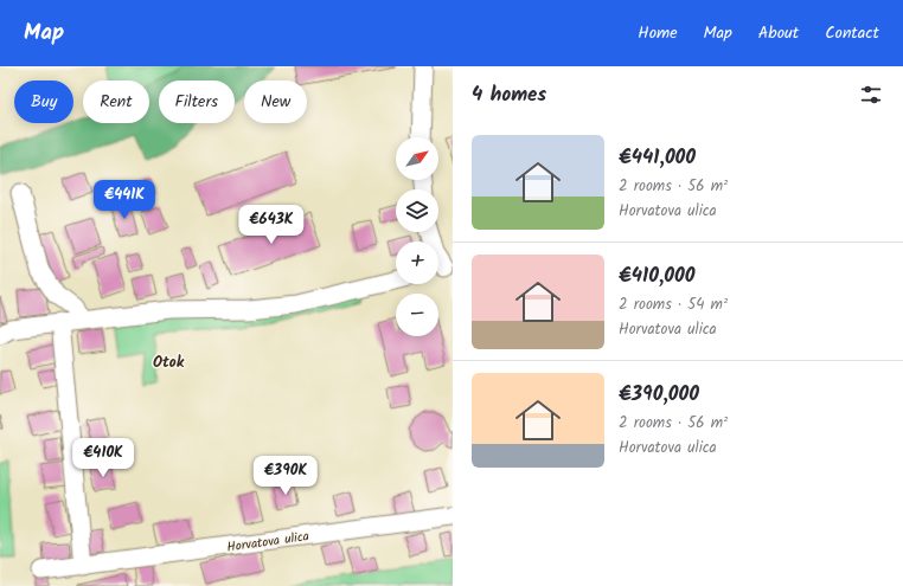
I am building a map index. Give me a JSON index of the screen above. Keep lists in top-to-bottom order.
{
  "streets": {
    "street": ["Horvatova ulica"]
  },
  "districts": ["Otok"],
  "north": "top right",
  "page": {
    "header": "Map",
    "nav": [
      "Home",
      "Map",
      "About",
      "Contact"
    ],
    "heading": "4 homes",
    "chip": [
      "Buy",
      "Rent",
      "Filters",
      "New"
    ],
    "list": [
      {
        "name": "€441,000",
        "note": "2 rooms · 56 m² · Horvatova ulica"
      },
      {
        "name": "€410,000",
        "note": "2 rooms · 54 m² · Horvatova ulica"
      },
      {
        "name": "€390,000",
        "note": "2 rooms · 56 m² · Horvatova ulica"
      }
    ],
    "map_buttons": ["+", "−"],
    "price": [
      "€441K",
      "€643K",
      "€410K",
      "€390K"
    ]
  }
}
